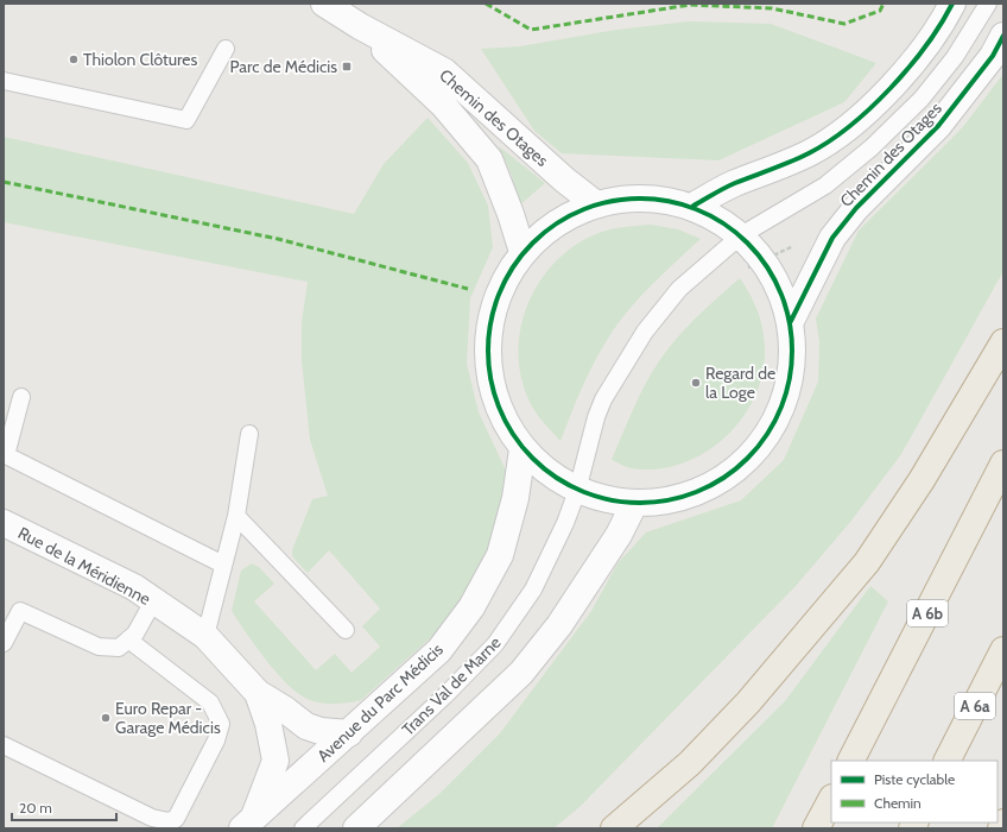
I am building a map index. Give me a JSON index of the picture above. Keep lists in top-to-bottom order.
{
  "streets": {
    "highway": ["A 6b", "A 6a"],
    "street": ["Chemin des Otages", "Rue de la Méridienne", "Avenue du Parc Médicis"],
    "lane": ["Trans Val de Marne"]
  },
  "crossings": [
    ["Rue de la Méridienne", "Avenue du Parc Médicis"]
  ],
  "places": {
    "other": ["Thiolon Clôtures", "Regard de la Loge", "Euro Repar - Garage Médicis"],
    "transit": ["Parc de Médicis"]
  },
  "legend": ["Piste cyclable", "Chemin"],
  "scale_bar": "20 m"
}
